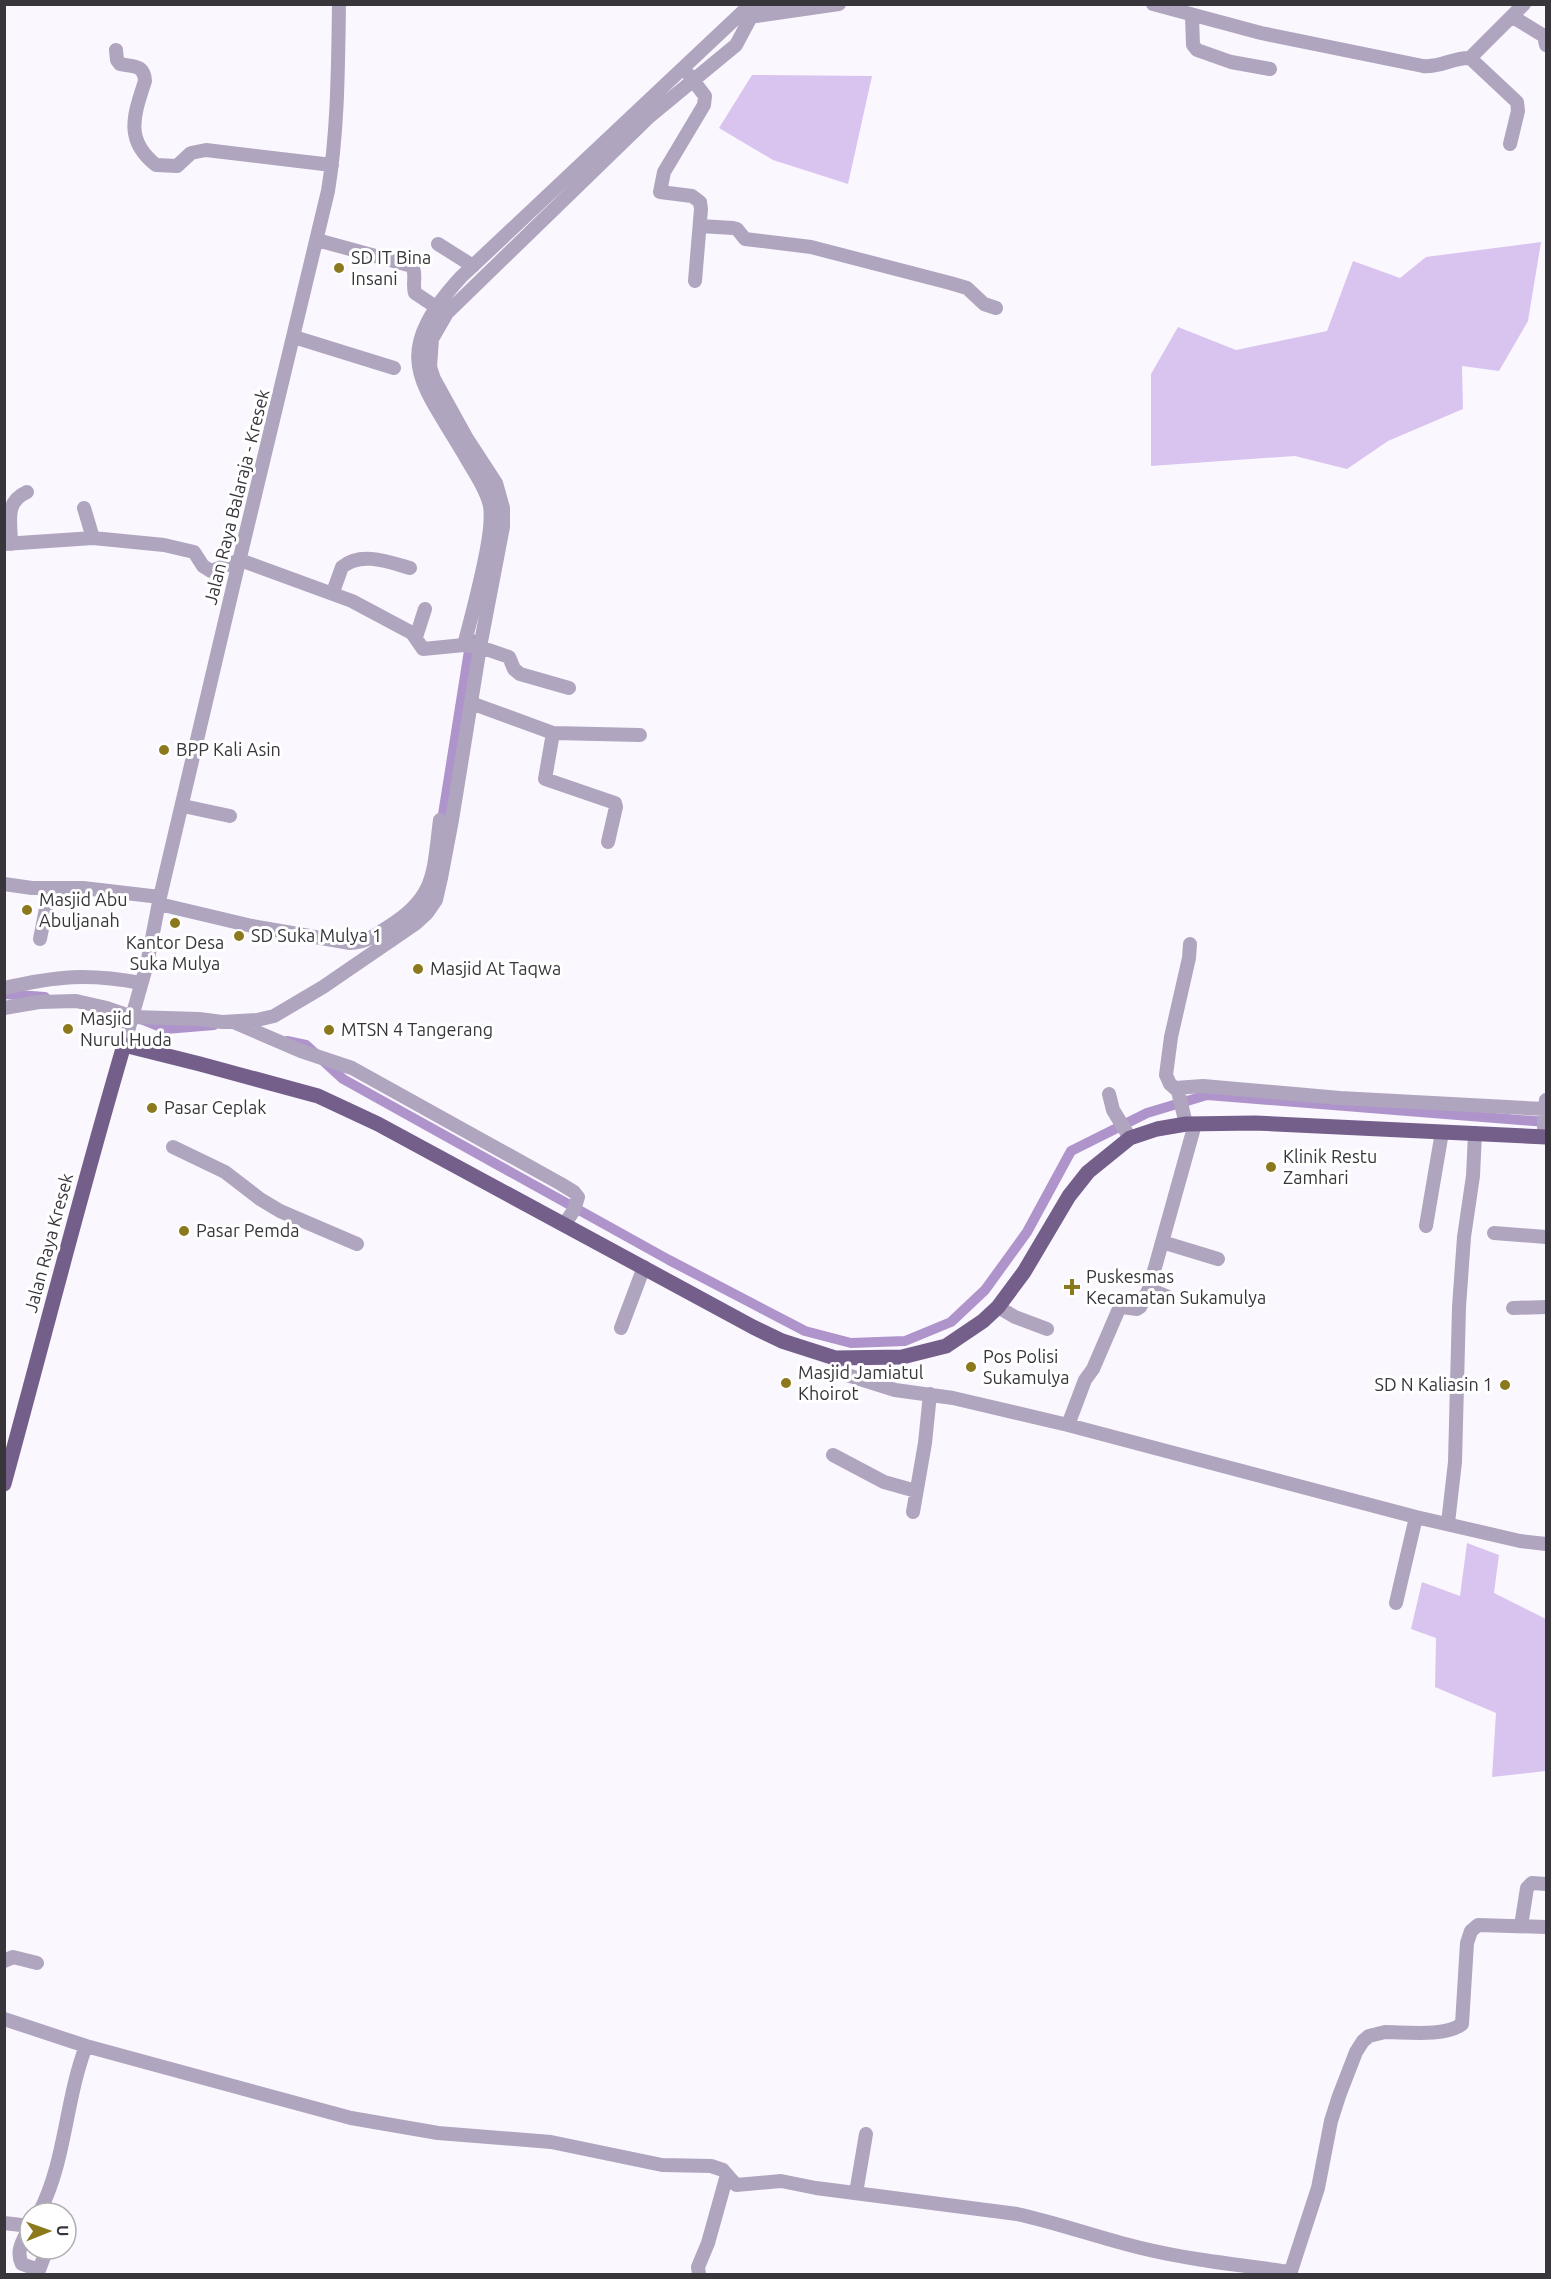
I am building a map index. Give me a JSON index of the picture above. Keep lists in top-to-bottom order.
{
  "streets": {
    "main road": ["Jalan Raya Kresek"],
    "street": ["Jalan Raya Balaraja - Kresek"]
  },
  "crossings": [
    ["Jalan Raya Balaraja - Kresek", "Jalan Raya Kresek"]
  ],
  "places": {
    "other": [
      "SD IT Bina Insani",
      "BPP Kali Asin",
      "Masjid Abu Abuljanah",
      "Kantor Desa Suka Mulya",
      "SD Suka Mulya 1",
      "Masjid At Taqwa",
      "Masjid Nurul Huda",
      "MTSN 4 Tangerang",
      "Pasar Ceplak",
      "Klinik Restu Zamhari",
      "Pasar Pemda",
      "Pos Polisi Sukamulya",
      "Masjid Jamiatul Khoirot",
      "SD N Kaliasin 1"
    ],
    "health": ["Puskesmas Kecamatan Sukamulya"]
  },
  "north": "right"
}
